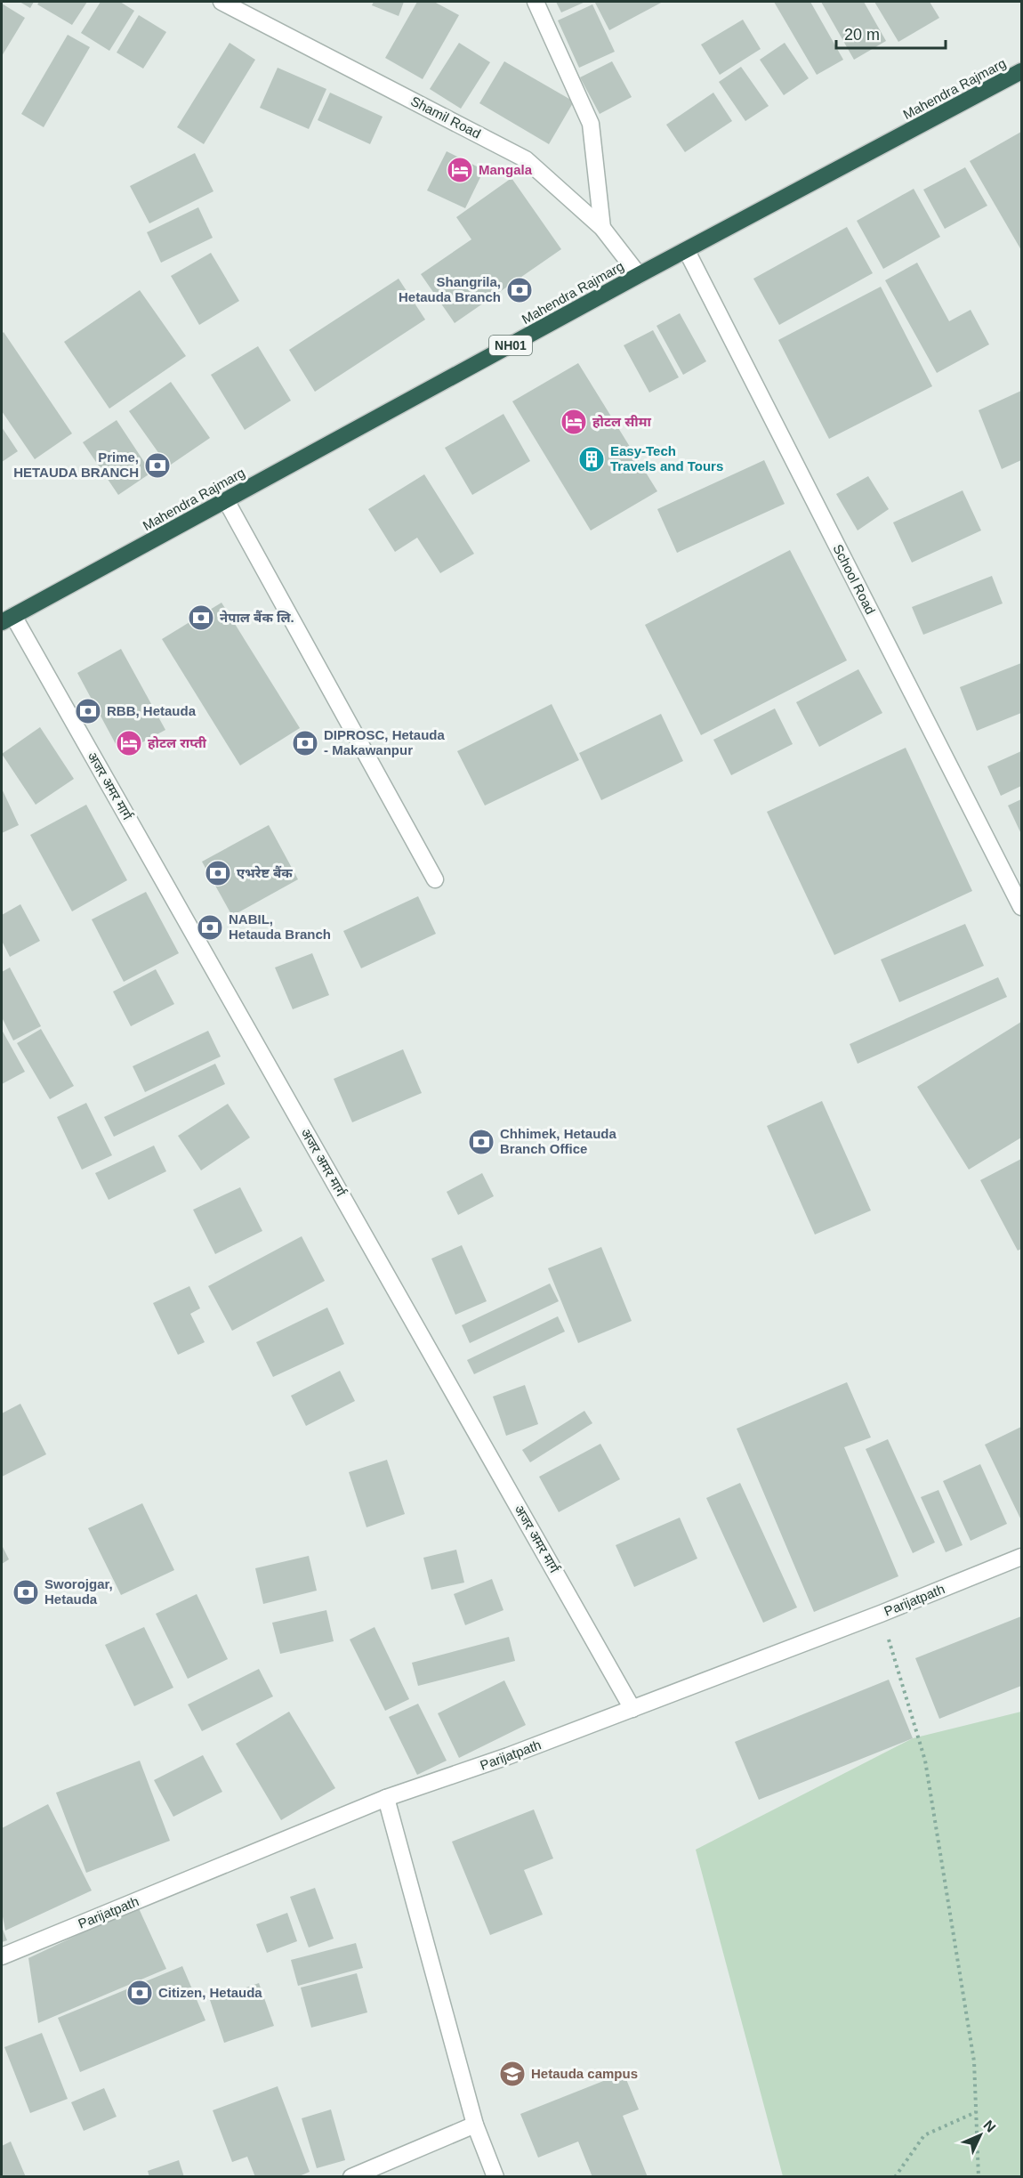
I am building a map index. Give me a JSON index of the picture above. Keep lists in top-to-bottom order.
{
  "streets": {
    "highway": ["Mahendra Rajmarg", "NH01"],
    "street": [
      "Shamil Road",
      "School Road",
      "अजर अमर मार्ग",
      "Parijatpath"
    ]
  },
  "crossings": [
    ["Mahendra Rajmarg", "Shamil Road"],
    ["Mahendra Rajmarg", "School Road"],
    ["Mahendra Rajmarg", "अजर अमर मार्ग"],
    ["अजर अमर मार्ग", "Parijatpath"]
  ],
  "places": {
    "hotel": ["Mangala", "होटल सीमा", "होटल राप्ती"],
    "bank": [
      "Shangrila, Hetauda Branch",
      "Prime, HETAUDA BRANCH",
      "नेपाल बैंक लि.",
      "RBB, Hetauda",
      "DIPROSC, Hetauda - Makawanpur",
      "एभरेष्ट बैंक",
      "NABIL, Hetauda Branch",
      "Chhimek, Hetauda Branch Office",
      "Sworojgar, Hetauda",
      "Citizen, Hetauda"
    ],
    "building": ["Easy-Tech Travels and Tours"],
    "school or university": ["Hetauda campus"]
  },
  "scale_bar": "20 m",
  "north": "top right"
}
